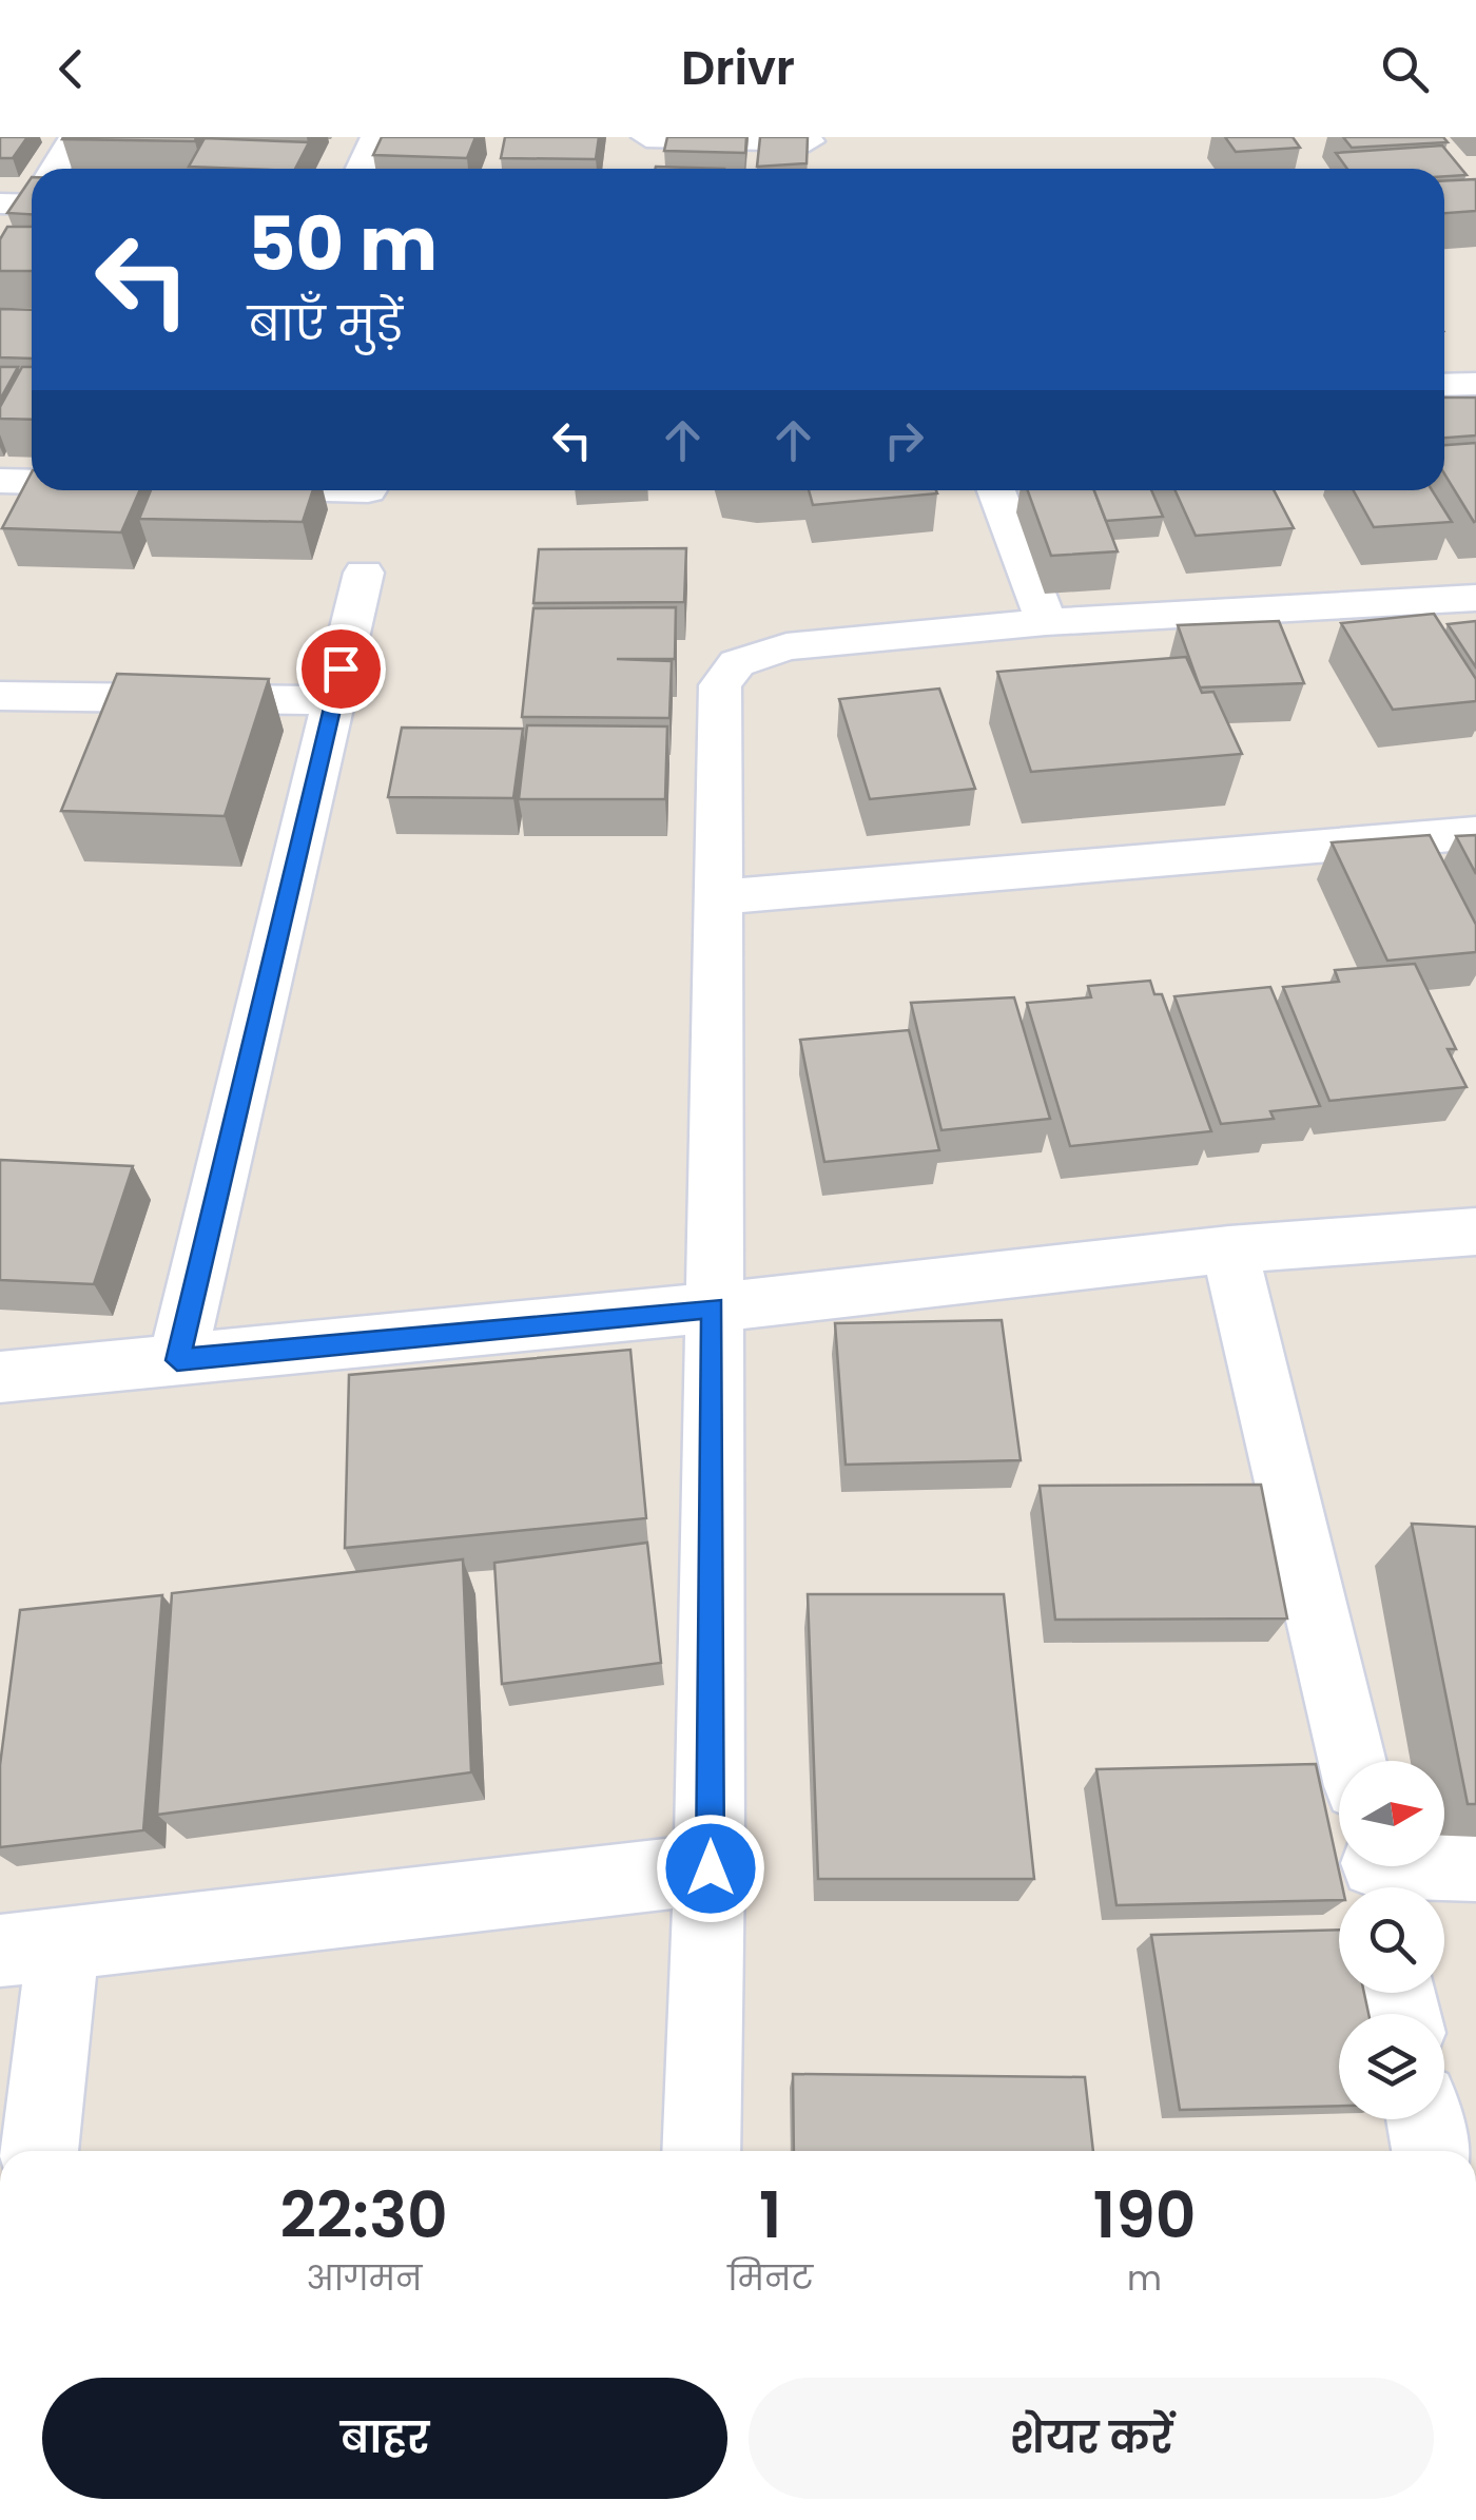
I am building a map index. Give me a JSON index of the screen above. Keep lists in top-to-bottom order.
{
  "north": "right",
  "page": {
    "header": "Drivr",
    "turn": ["50 m", "बाएँ मुड़ें"],
    "eta": [
      "22:30",
      "आगमन",
      "1",
      "मिनट",
      "190",
      "m"
    ],
    "buttons": ["बाहर", "शेयर करें"]
  }
}
